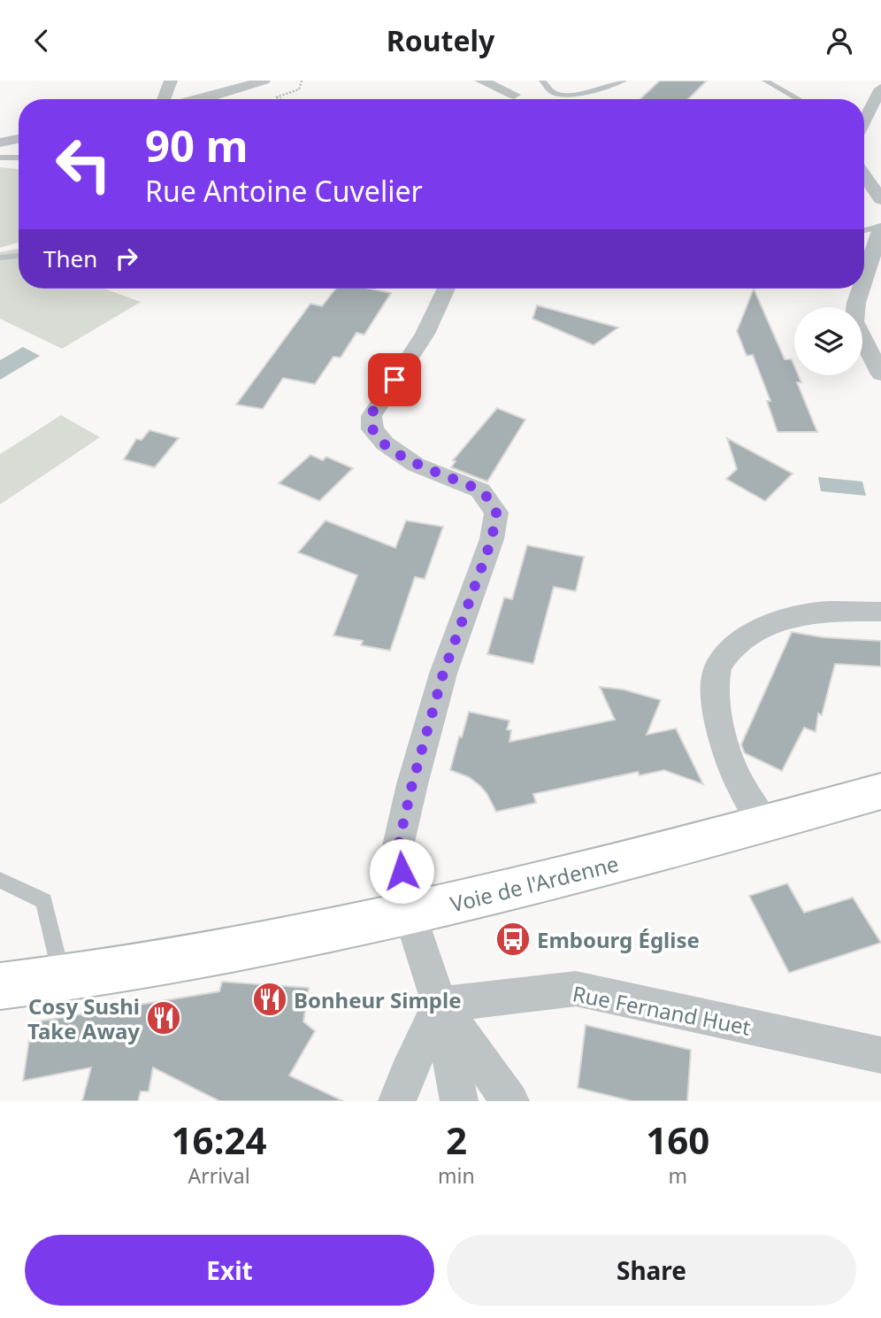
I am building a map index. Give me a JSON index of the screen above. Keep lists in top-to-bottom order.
{
  "streets": {
    "main road": ["Voie de l'Ardenne"],
    "street": ["Rue Fernand Huet"]
  },
  "places": {
    "bus stop": ["Embourg Église"],
    "restaurant": ["Bonheur Simple", "Cosy Sushi Take Away"]
  },
  "page": {
    "header": "Routely",
    "turn": ["90 m", "Rue Antoine Cuvelier"],
    "then": "Then",
    "eta": [
      "16:24",
      "Arrival",
      "2",
      "min",
      "160",
      "m"
    ],
    "buttons": ["Exit", "Share"]
  }
}
